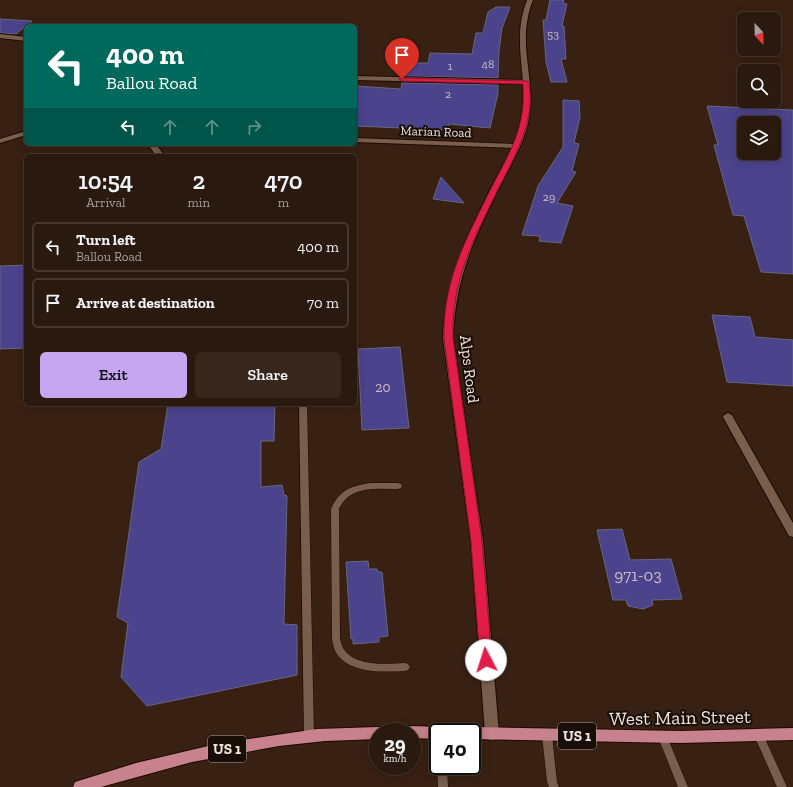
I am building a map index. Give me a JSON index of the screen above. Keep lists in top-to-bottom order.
{
  "streets": {
    "main road": ["West Main Street", "US 1"],
    "street": ["Marian Road", "Alps Road"]
  },
  "crossings": [
    ["Marian Road", "Alps Road"],
    ["Alps Road", "West Main Street"]
  ],
  "house_numbers": [
    "53",
    "48",
    "1",
    "2",
    "29",
    "20",
    "971-03"
  ],
  "north": "bottom",
  "page": {
    "turn": ["400 m", "Ballou Road"],
    "eta": [
      "10:54",
      "Arrival",
      "2",
      "min",
      "470",
      "m"
    ],
    "list": [
      {
        "name": "Turn left",
        "note": "Ballou Road",
        "value": "400 m"
      },
      {
        "name": "Arrive at destination",
        "value": "70 m"
      }
    ],
    "buttons": ["Exit", "Share"],
    "speed": "29 km/h",
    "limit": "40"
  }
}
